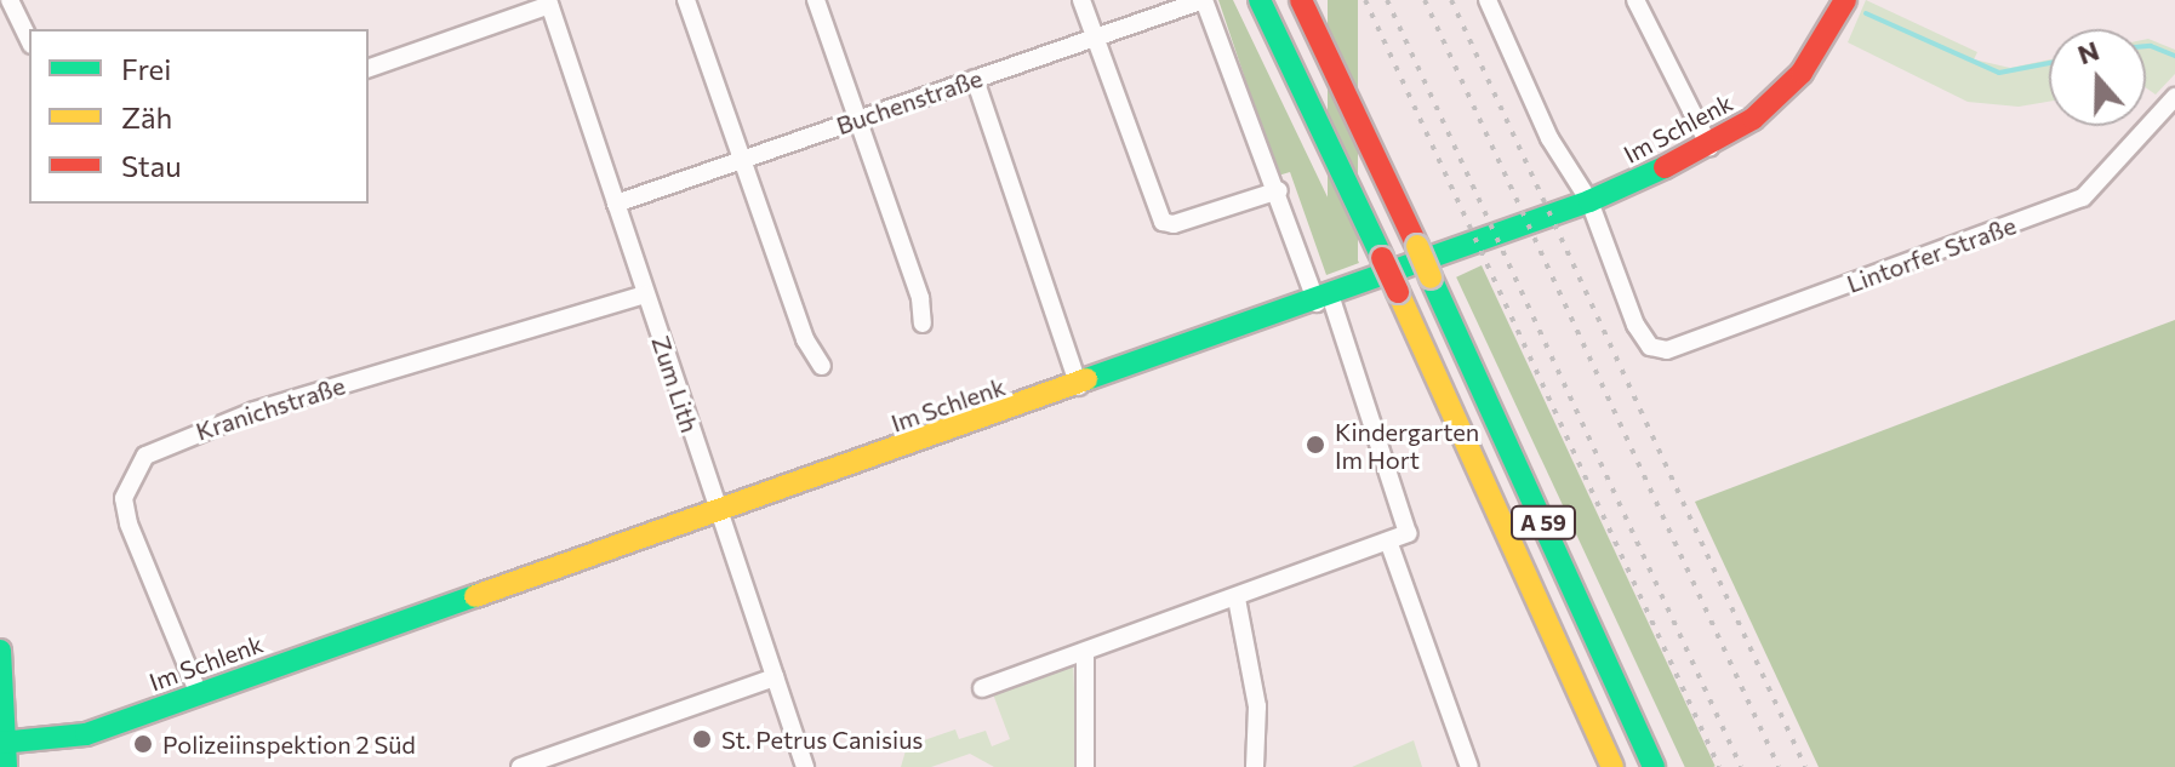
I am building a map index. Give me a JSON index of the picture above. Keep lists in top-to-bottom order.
{
  "streets": {
    "main road": ["Im Schlenk", "A 59"],
    "street": [
      "Buchenstraße",
      "Lintorfer Straße",
      "Zum Lith",
      "Kranichstraße"
    ]
  },
  "crossings": [
    ["Buchenstraße", "Zum Lith"],
    ["Im Schlenk", "Lintorfer Straße"],
    ["Im Schlenk", "Zum Lith"],
    ["Im Schlenk", "Kranichstraße"],
    ["Zum Lith", "Kranichstraße"]
  ],
  "places": ["Kindergarten Im Hort", "St. Petrus Canisius", "Polizeiinspektion 2 Süd"],
  "legend": ["Frei", "Zäh", "Stau"],
  "north": "top"
}
